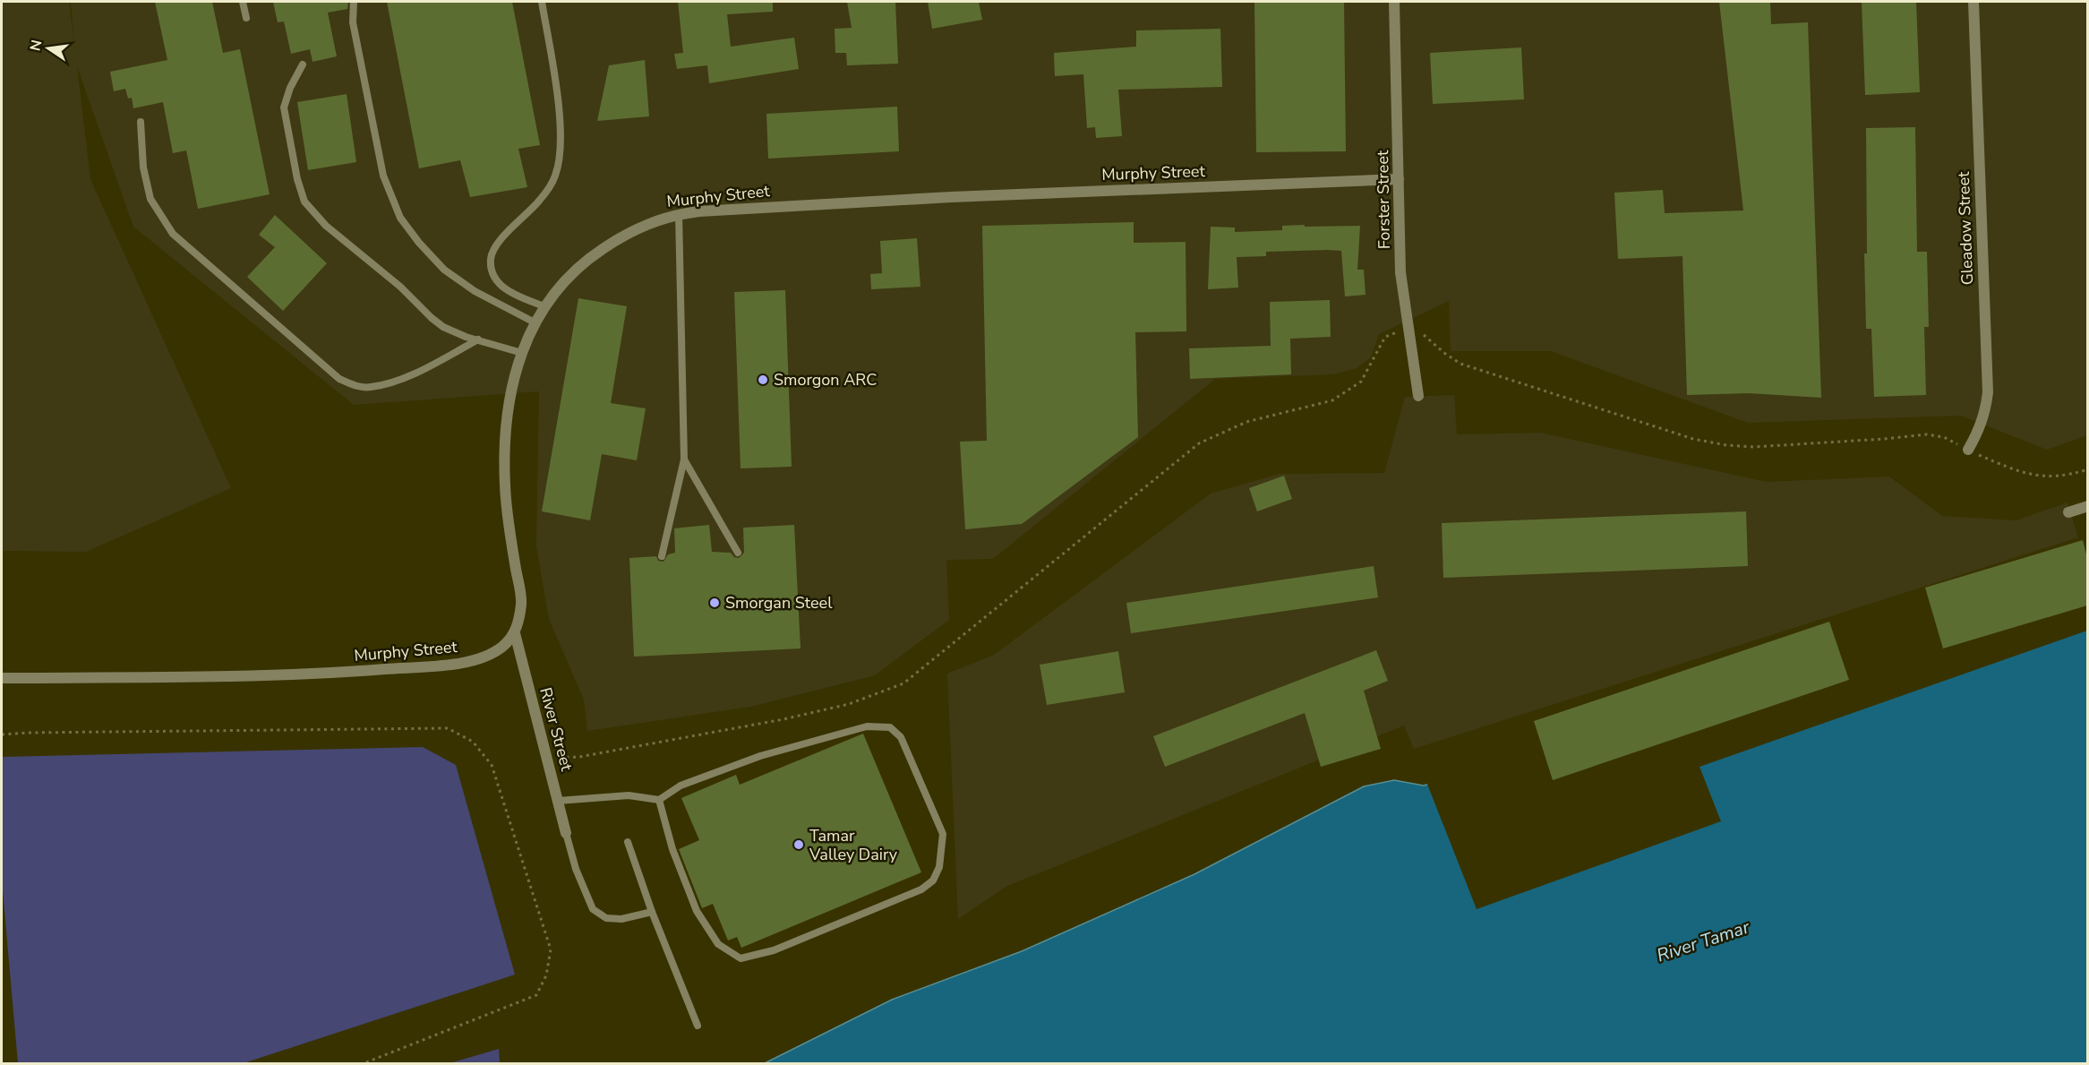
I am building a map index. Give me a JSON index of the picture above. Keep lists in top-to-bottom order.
{
  "streets": {
    "street": [
      "Murphy Street",
      "Forster Street",
      "Gleadow Street",
      "River Street"
    ]
  },
  "crossings": [
    ["Murphy Street", "Forster Street"],
    ["Murphy Street", "River Street"]
  ],
  "water": ["River Tamar"],
  "places": ["Smorgon ARC", "Smorgan Steel", "Tamar Valley Dairy"],
  "north": "left"
}
